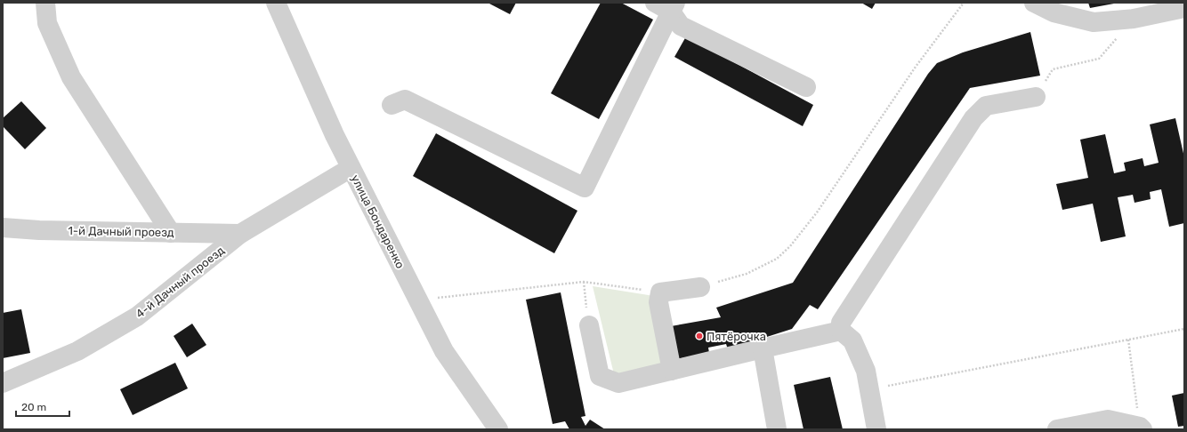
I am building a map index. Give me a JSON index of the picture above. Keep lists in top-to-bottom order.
{
  "streets": {
    "street": ["улица Бондаренко", "1-й Дачный проезд", "4-й Дачный проезд"]
  },
  "crossings": [
    ["улица Бондаренко", "4-й Дачный проезд"],
    ["1-й Дачный проезд", "4-й Дачный проезд"]
  ],
  "places": ["Пятёрочка"],
  "scale_bar": "20 m"
}
